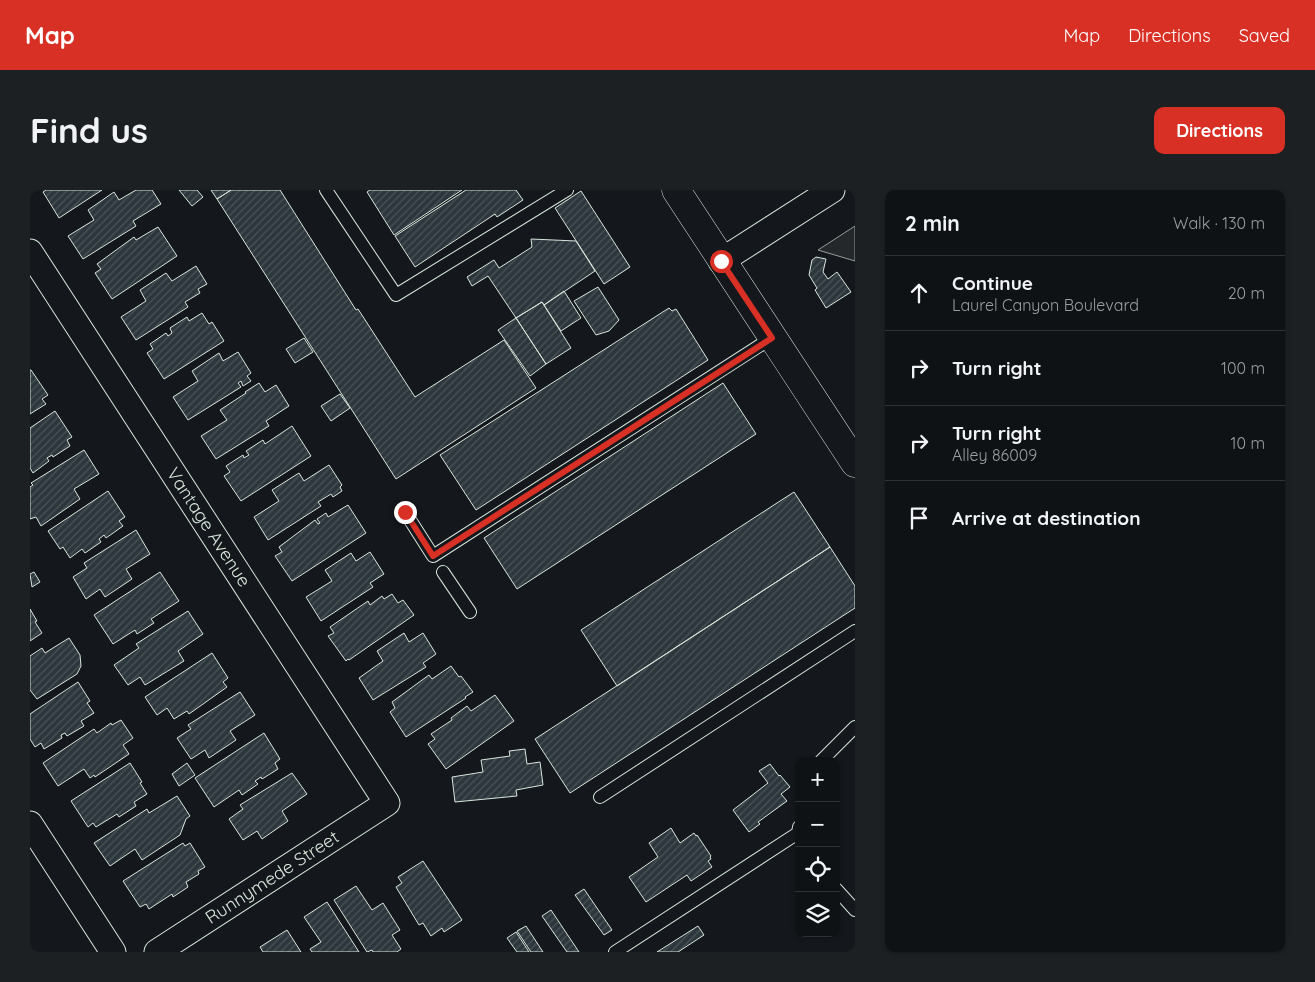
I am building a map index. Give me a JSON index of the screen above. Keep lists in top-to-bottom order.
{
  "streets": {
    "street": ["Vantage Avenue", "Runnymede Street"]
  },
  "crossings": [
    ["Vantage Avenue", "Runnymede Street"]
  ],
  "page": {
    "header": "Map",
    "nav": ["Map", "Directions", "Saved"],
    "buttons": "Directions",
    "title": "Find us",
    "heading": ["2 min", "Walk · 130 m"],
    "list": [
      ["Continue", "Laurel Canyon Boulevard", "20 m"],
      ["Turn right", "100 m"],
      ["Turn right", "Alley 86009", "10 m"],
      "Arrive at destination"
    ],
    "map_buttons": ["+", "−"]
  }
}
